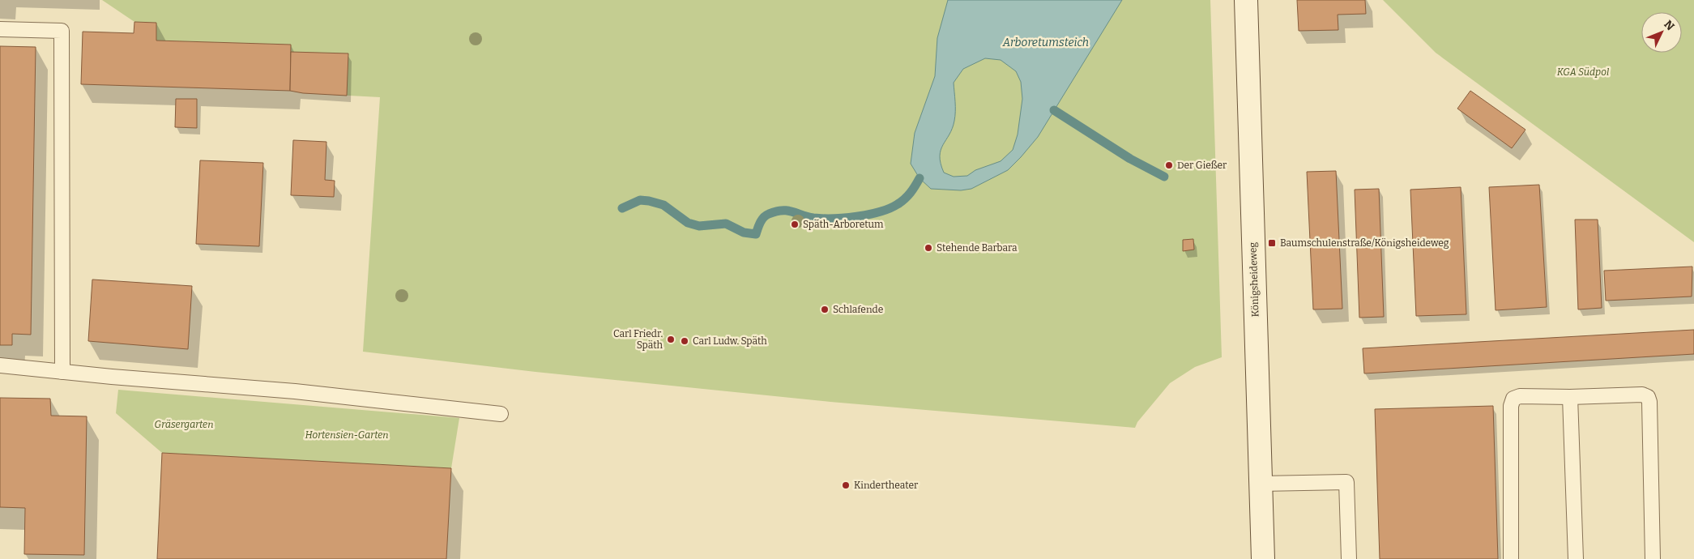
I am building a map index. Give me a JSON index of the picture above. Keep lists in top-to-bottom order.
{
  "streets": {
    "street": ["Königsheideweg"]
  },
  "water": ["Arboretumsteich"],
  "parks": ["KGA Südpol", "Gräsergarten", "Hortensien-Garten"],
  "places": {
    "other": [
      "Der Gießer",
      "Späth-Arboretum",
      "Stehende Barbara",
      "Schlafende",
      "Carl Friedr. Späth",
      "Carl Ludw. Späth",
      "Kindertheater"
    ],
    "transit": ["Baumschulenstraße/Königsheideweg"]
  },
  "north": "top right"
}
